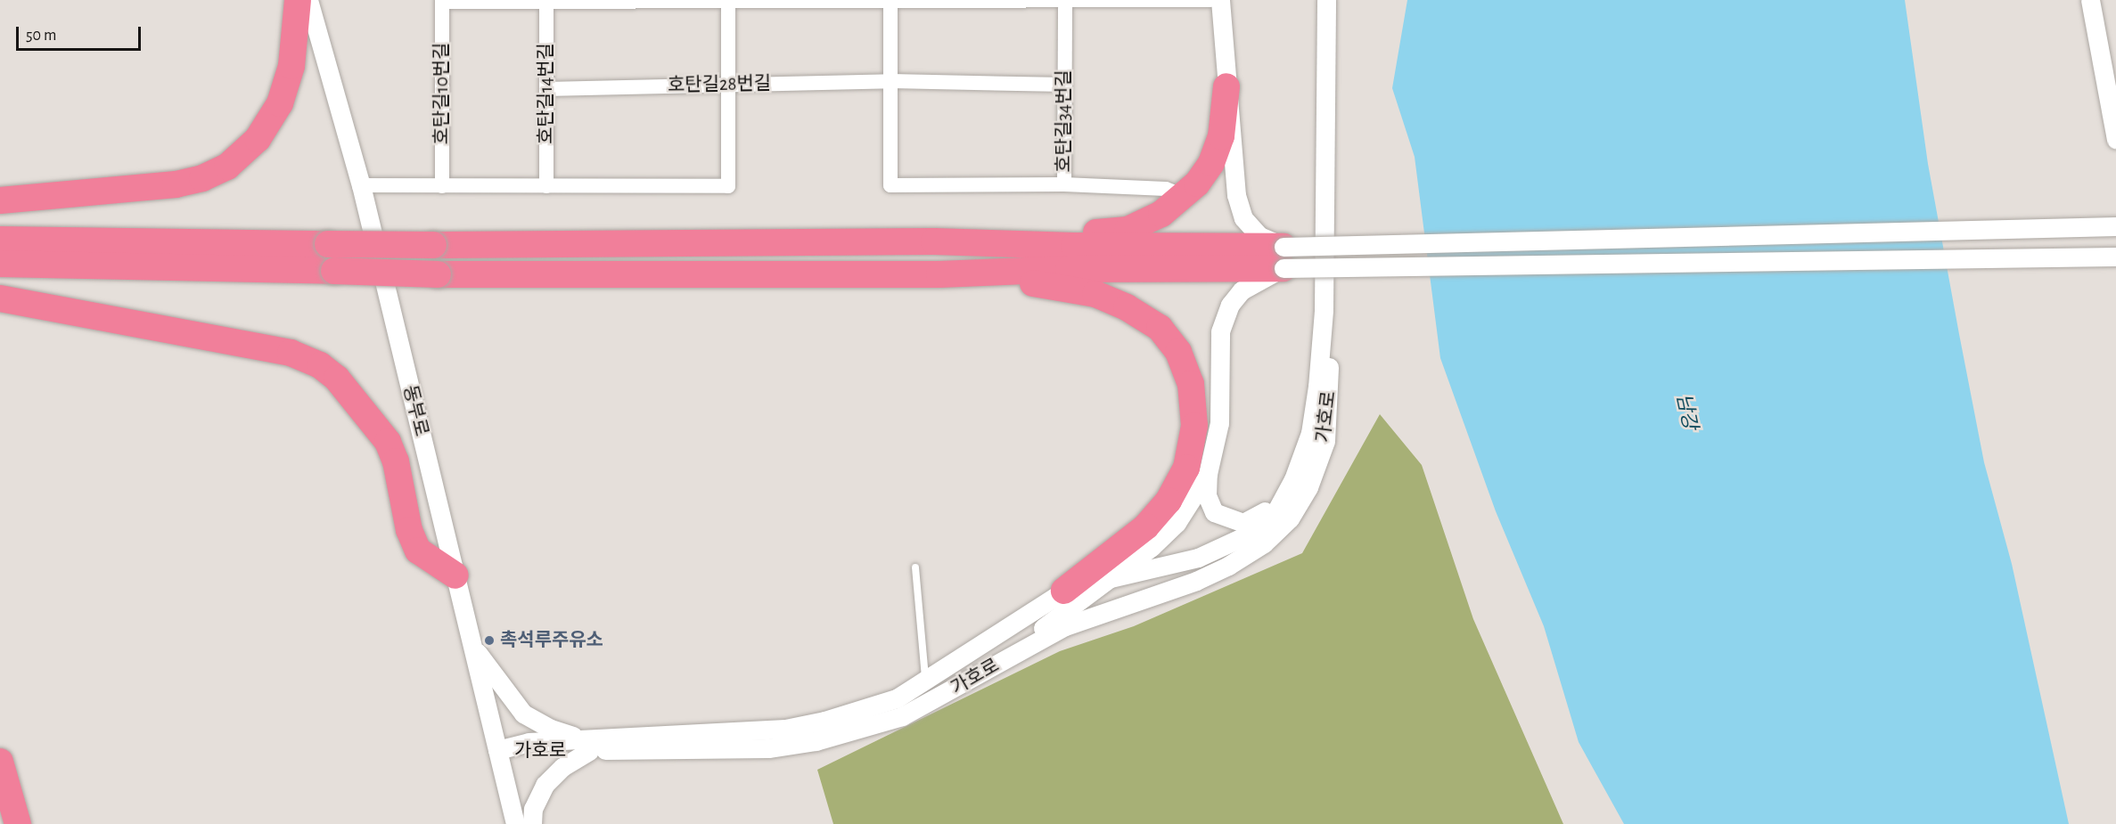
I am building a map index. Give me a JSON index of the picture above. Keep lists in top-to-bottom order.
{
  "streets": {
    "street": [
      "호탄길28번길",
      "호탄길10번길",
      "호탄길14번길",
      "호탄길34번길",
      "동부로",
      "가호로"
    ]
  },
  "crossings": [
    ["호탄길28번길", "호탄길14번길"],
    ["호탄길28번길", "호탄길34번길"],
    ["동부로", "가호로"]
  ],
  "water": ["남강"],
  "places": ["촉석루주유소"],
  "scale_bar": "50 m"
}
